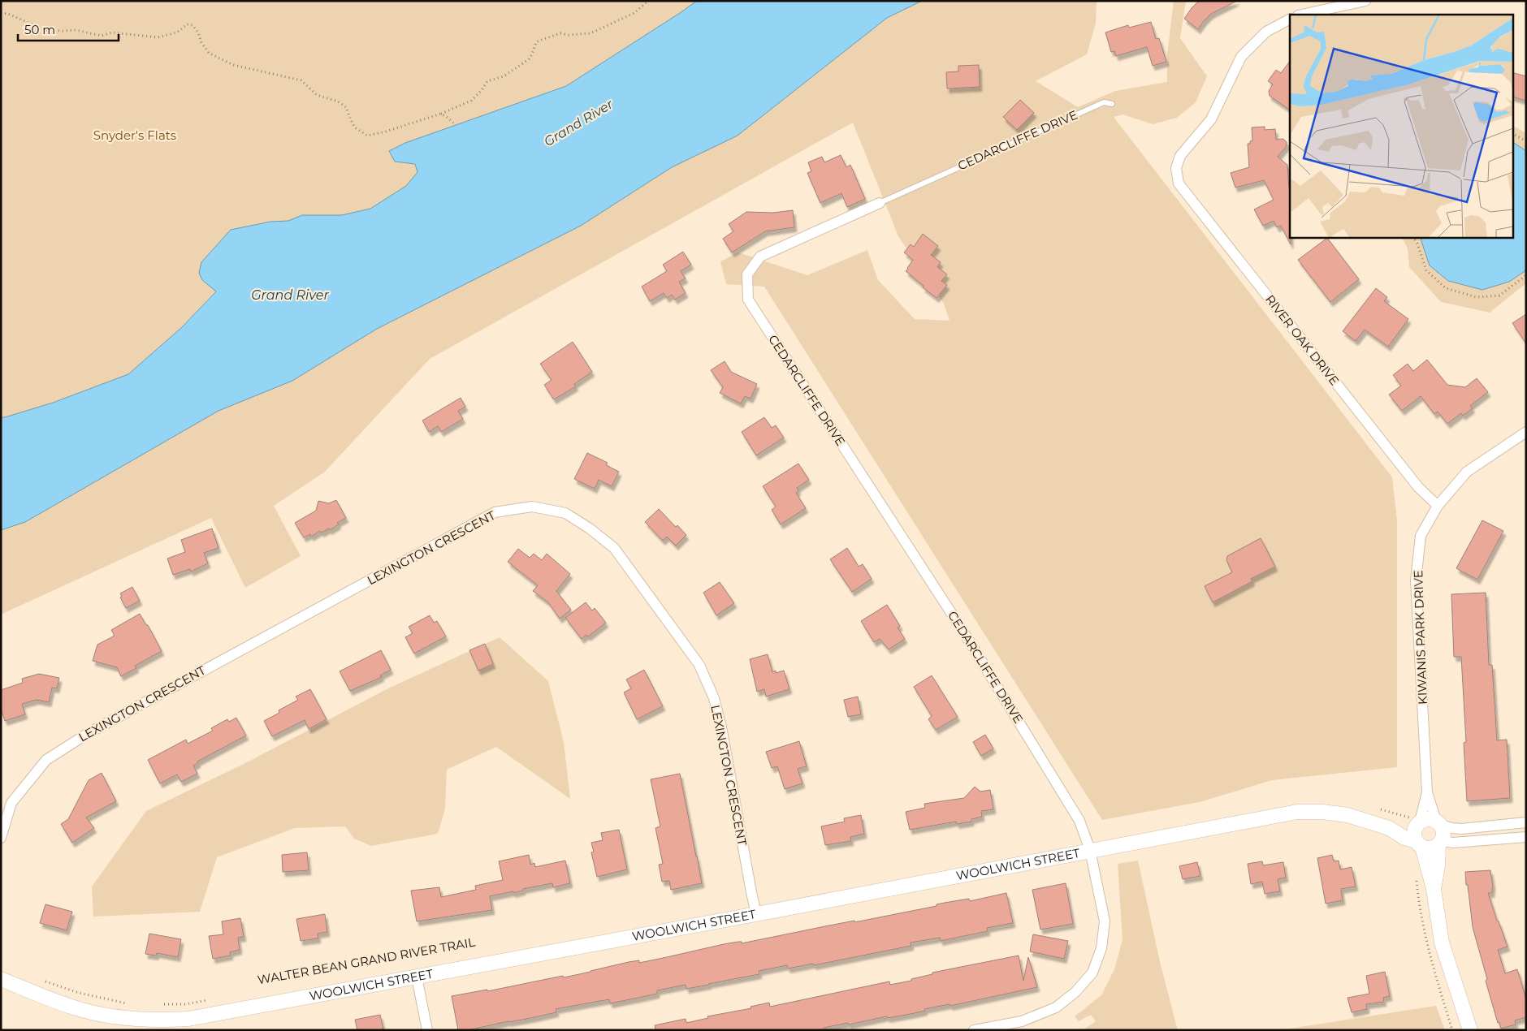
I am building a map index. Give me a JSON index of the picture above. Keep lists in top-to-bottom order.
{
  "streets": {
    "street": [
      "CEDARCLIFFE DRIVE",
      "RIVER OAK DRIVE",
      "LEXINGTON CRESCENT",
      "KIWANIS PARK DRIVE",
      "WOOLWICH STREET"
    ]
  },
  "crossings": [
    ["CEDARCLIFFE DRIVE", "WOOLWICH STREET"],
    ["RIVER OAK DRIVE", "KIWANIS PARK DRIVE"],
    ["LEXINGTON CRESCENT", "WOOLWICH STREET"],
    ["KIWANIS PARK DRIVE", "WOOLWICH STREET"]
  ],
  "water": ["Grand River"],
  "parks": ["Snyder's Flats"],
  "scale_bar": "50 m"
}
